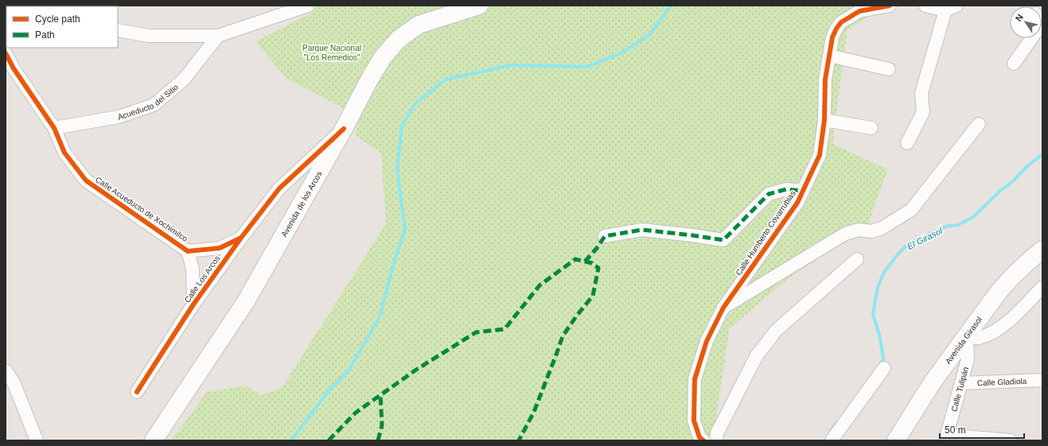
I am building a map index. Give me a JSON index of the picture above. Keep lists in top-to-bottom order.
{
  "streets": {
    "main road": ["Avenida de los Arcos", "Avenida Girasol"],
    "street": [
      "Acueducto del Sitio",
      "Calle Acueducto de Xochimilco",
      "Calle Humberto Covarrubias",
      "Calle Los Arcos",
      "Calle Gladiola",
      "Calle Tulipán"
    ]
  },
  "crossings": [
    ["Acueducto del Sitio", "Calle Acueducto de Xochimilco"],
    ["Avenida de los Arcos", "Calle Los Arcos"],
    ["Calle Acueducto de Xochimilco", "Calle Los Arcos"],
    ["Avenida Girasol", "Calle Tulipán"],
    ["Calle Gladiola", "Calle Tulipán"]
  ],
  "water": ["El Girasol"],
  "parks": ["Parque Nacional \"Los Remedios\""],
  "legend": ["Cycle path", "Path"],
  "scale_bar": "50 m",
  "north": "top left"
}
